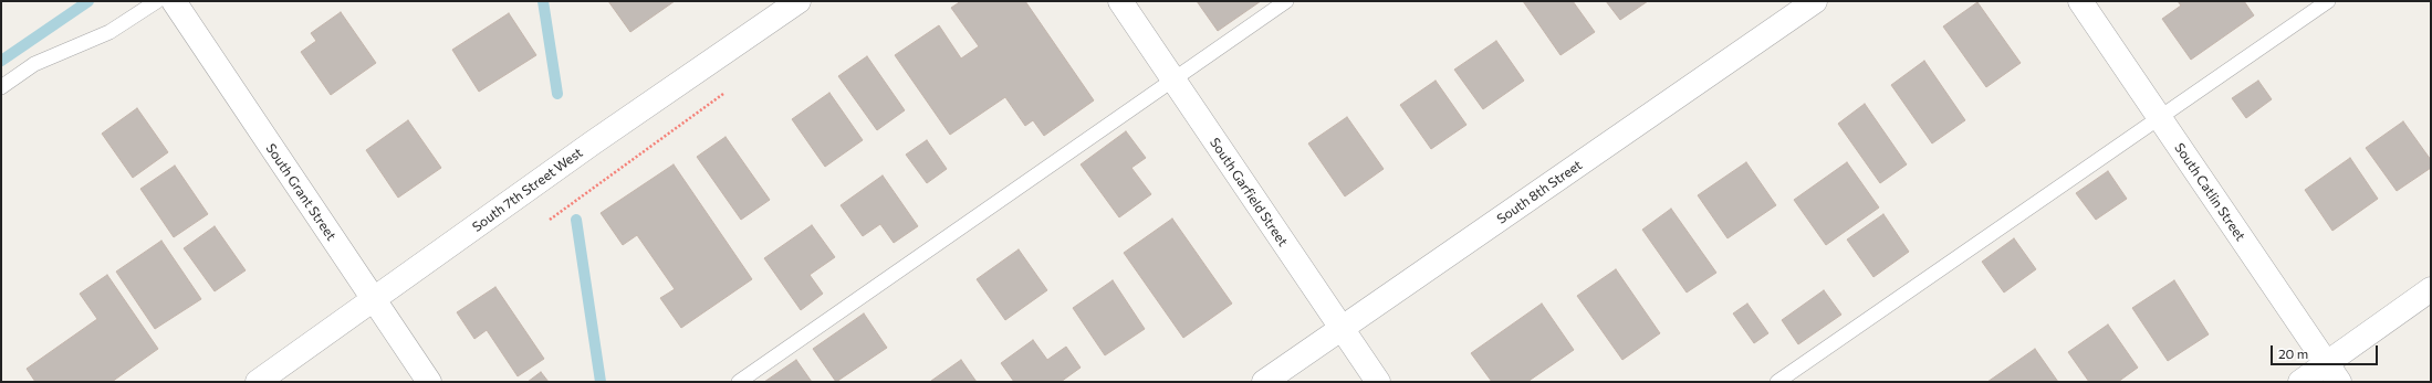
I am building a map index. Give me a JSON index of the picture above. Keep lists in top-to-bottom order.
{
  "streets": {
    "street": [
      "South 7th Street West",
      "South Grant Street",
      "South Garfield Street",
      "South 8th Street",
      "South Catlin Street"
    ]
  },
  "crossings": [
    ["South 7th Street West", "South Grant Street"],
    ["South Garfield Street", "South 8th Street"]
  ],
  "scale_bar": "20 m"
}
